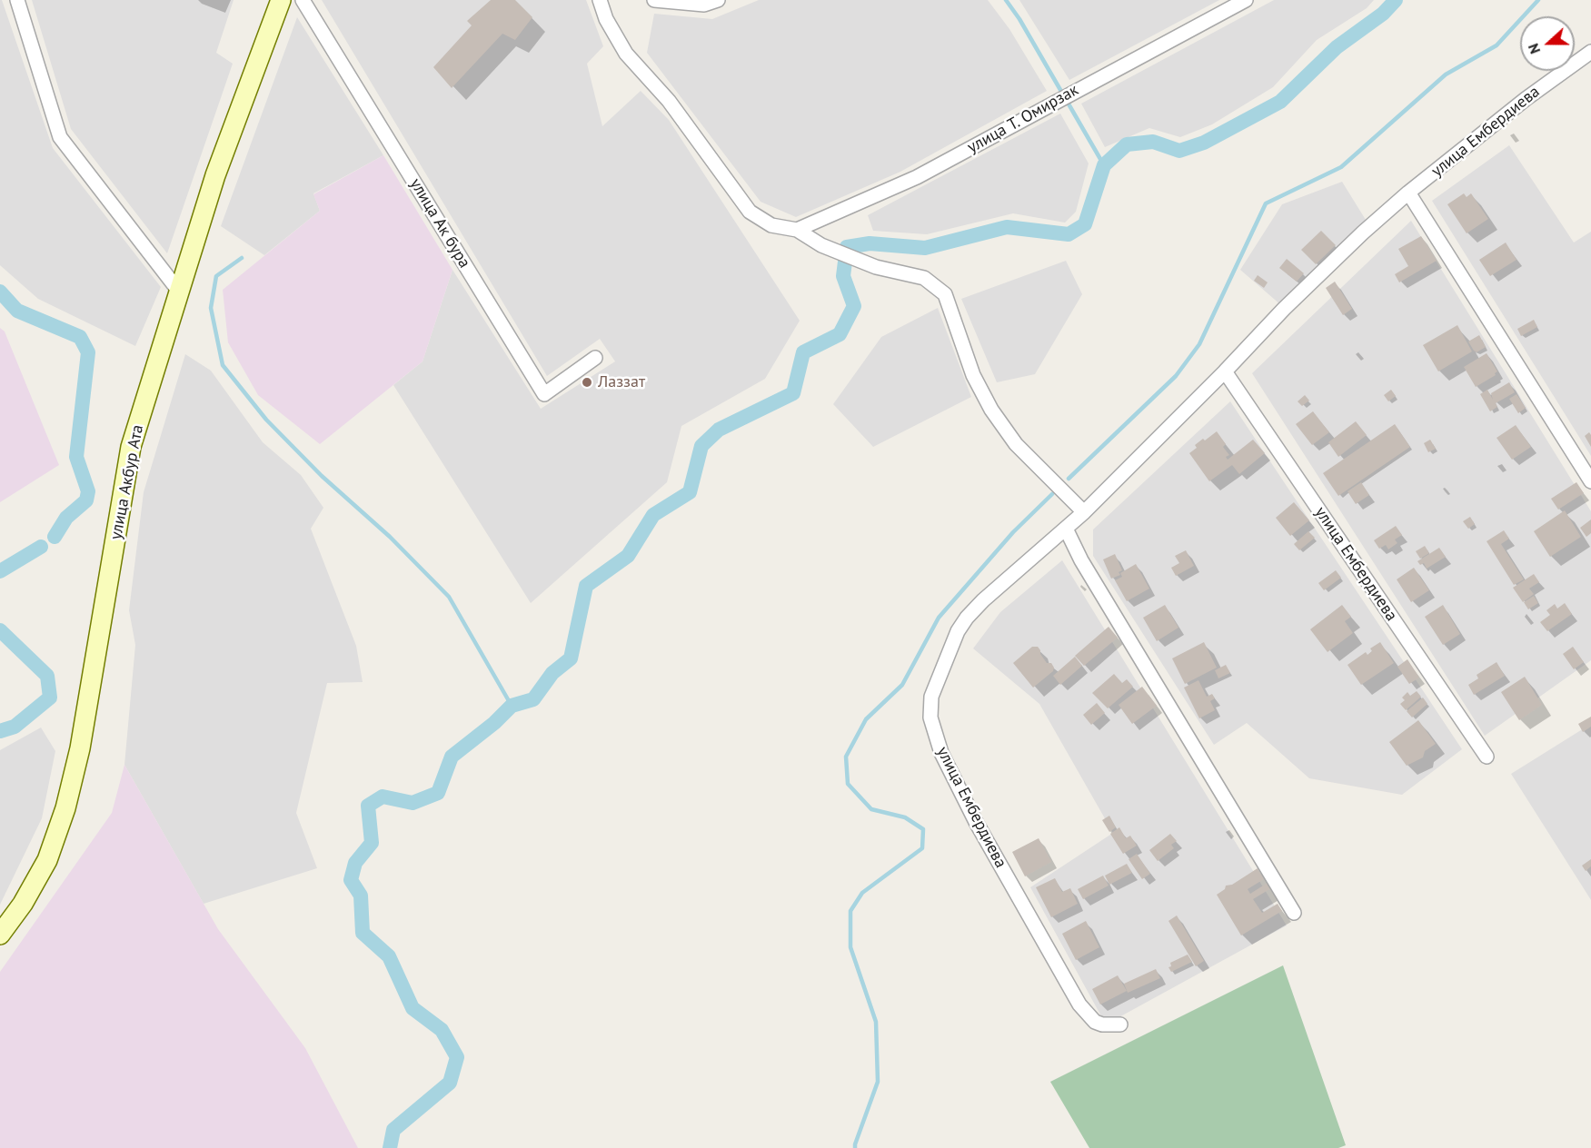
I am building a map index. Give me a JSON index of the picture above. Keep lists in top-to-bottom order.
{
  "streets": {
    "main road": ["улица Акбур Ата"],
    "street": ["улица Т. Омирзак", "улица Ембердиева", "улица Ак бура"]
  },
  "places": ["Лаззат"],
  "north": "left"
}
